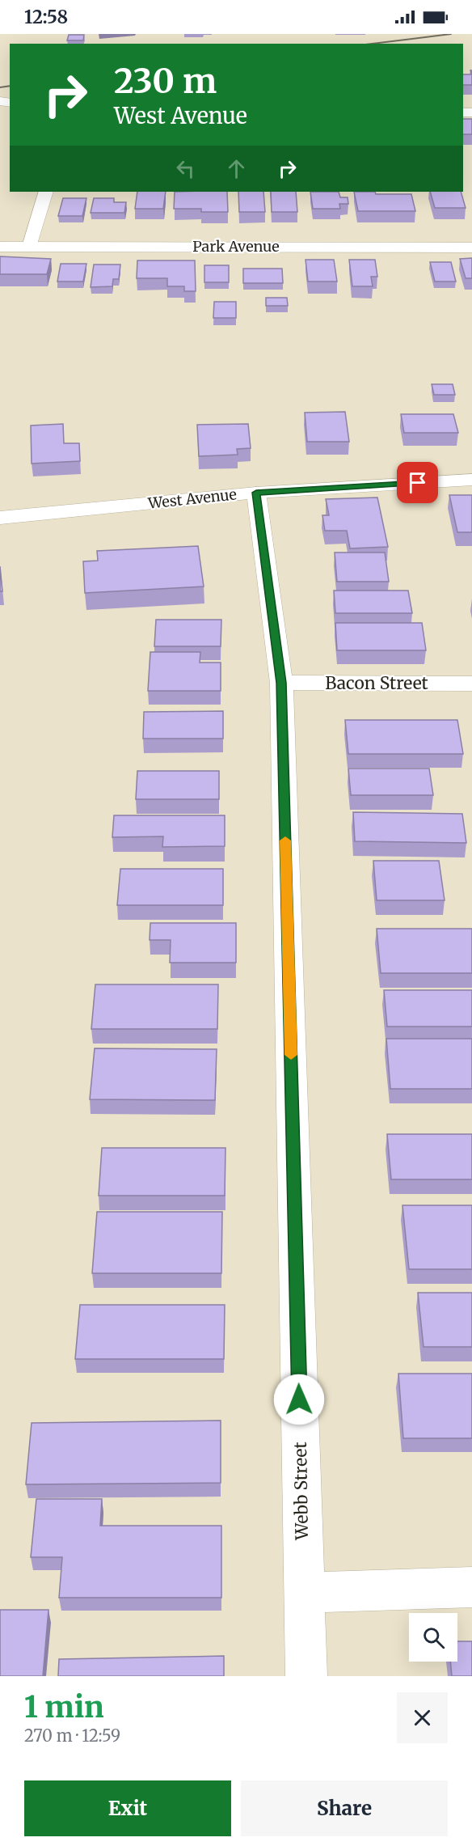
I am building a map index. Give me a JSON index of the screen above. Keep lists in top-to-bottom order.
{
  "streets": {
    "main road": [
      "Park Avenue",
      "West Avenue",
      "Bacon Street",
      "Webb Street"
    ]
  },
  "crossings": [
    ["West Avenue", "Webb Street"],
    ["Bacon Street", "Webb Street"]
  ],
  "page": {
    "status": "12:58",
    "turn": ["230 m", "West Avenue"],
    "heading": ["1 min", "270 m · 12:59"],
    "buttons": ["Exit", "Share"]
  }
}
